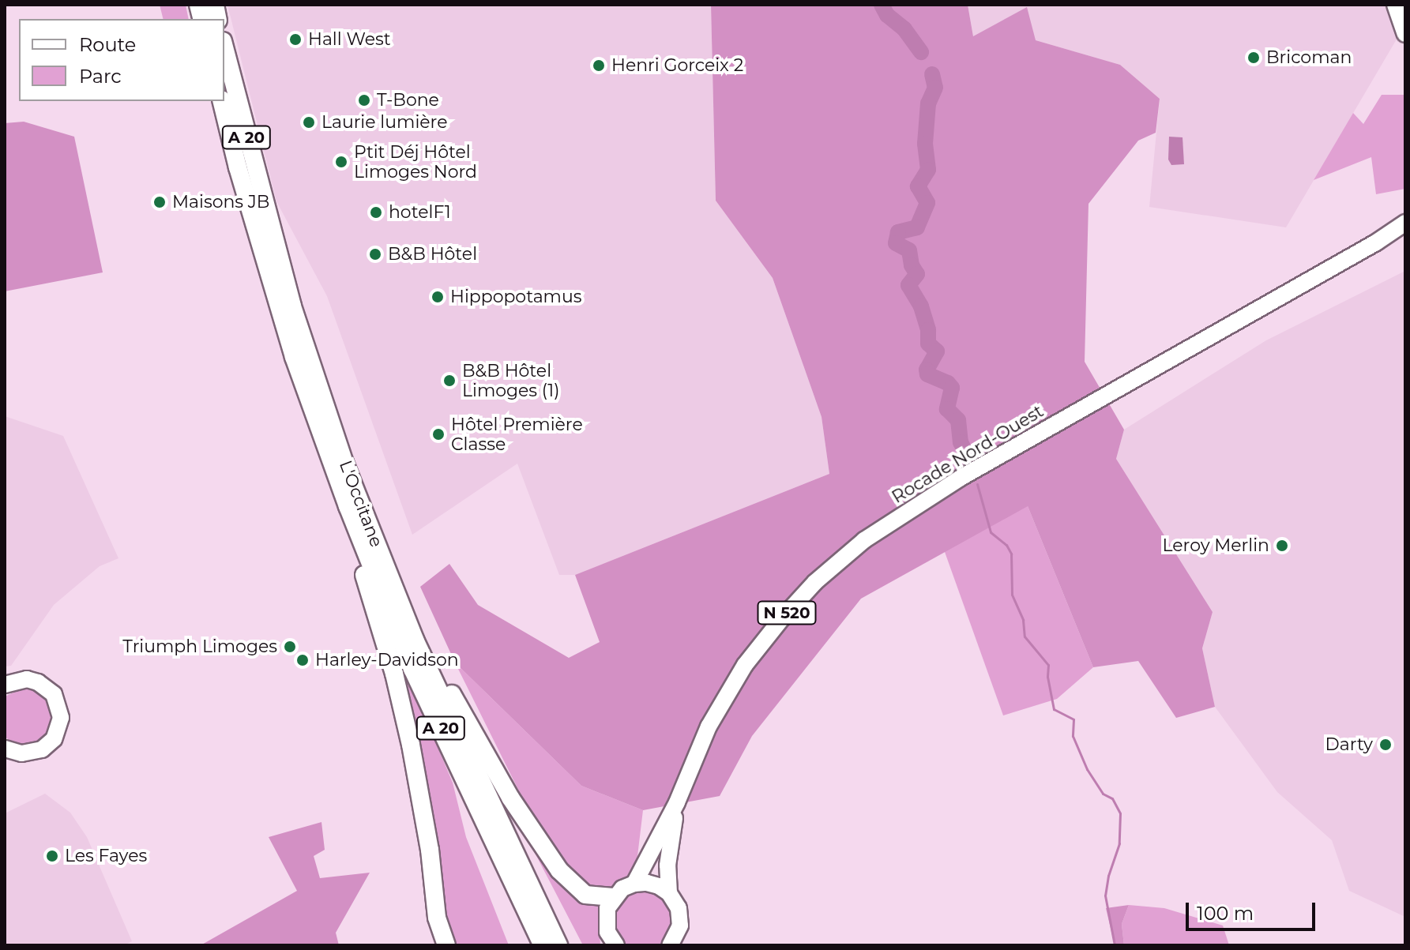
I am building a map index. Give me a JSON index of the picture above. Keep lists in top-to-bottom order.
{
  "streets": {
    "highway": ["A 20", "L'Occitane"],
    "main road": ["Rocade Nord-Ouest", "N 520"]
  },
  "crossings": [
    ["Rocade Nord-Ouest", "N 520"]
  ],
  "places": [
    "Hall West",
    "Bricoman",
    "Henri Gorceix 2",
    "T-Bone",
    "Laurie lumière",
    "Ptit Déj Hôtel Limoges Nord",
    "Maisons JB",
    "hotelF1",
    "B&B Hôtel",
    "Hippopotamus",
    "B&B Hôtel Limoges (1)",
    "Hôtel Première Classe",
    "Leroy Merlin",
    "Triumph Limoges",
    "Harley-Davidson",
    "Darty",
    "Les Fayes"
  ],
  "legend": ["Route", "Parc"],
  "scale_bar": "100 m"
}
